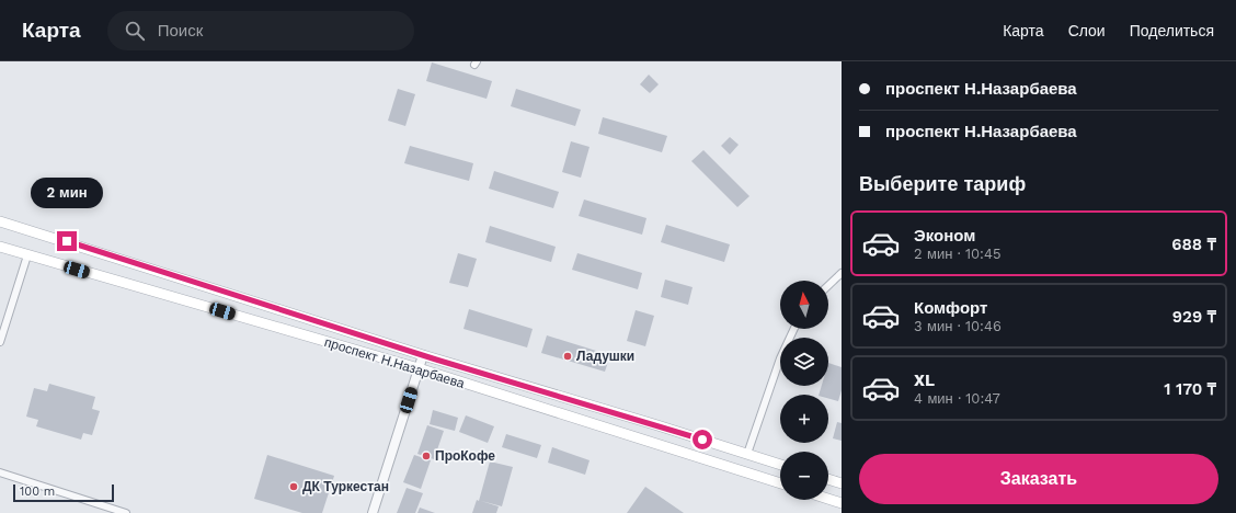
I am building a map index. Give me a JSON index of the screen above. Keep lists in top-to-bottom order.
{
  "streets": {
    "main road": ["проспект Н.Назарбаева"]
  },
  "places": ["Ладушки", "ПроКофе", "ДК Туркестан"],
  "scale_bar": "100 m",
  "north": "top",
  "page": {
    "header": "Карта",
    "search": "Поиск",
    "nav": ["Карта", "Слои", "Поделиться"],
    "banner": ["проспект Н.Назарбаева", "проспект Н.Назарбаева"],
    "heading": "Выберите тариф",
    "bubble": "2 мин",
    "list": [
      {
        "name": "Эконом",
        "note": "2 мин · 10:45",
        "value": "688 ₸"
      },
      {
        "name": "Комфорт",
        "note": "3 мин · 10:46",
        "value": "929 ₸"
      },
      {
        "name": "XL",
        "note": "4 мин · 10:47",
        "value": "1 170 ₸"
      }
    ],
    "map_buttons": ["+", "−"],
    "buttons": "Заказать",
    "scale": "100 m"
  }
}
